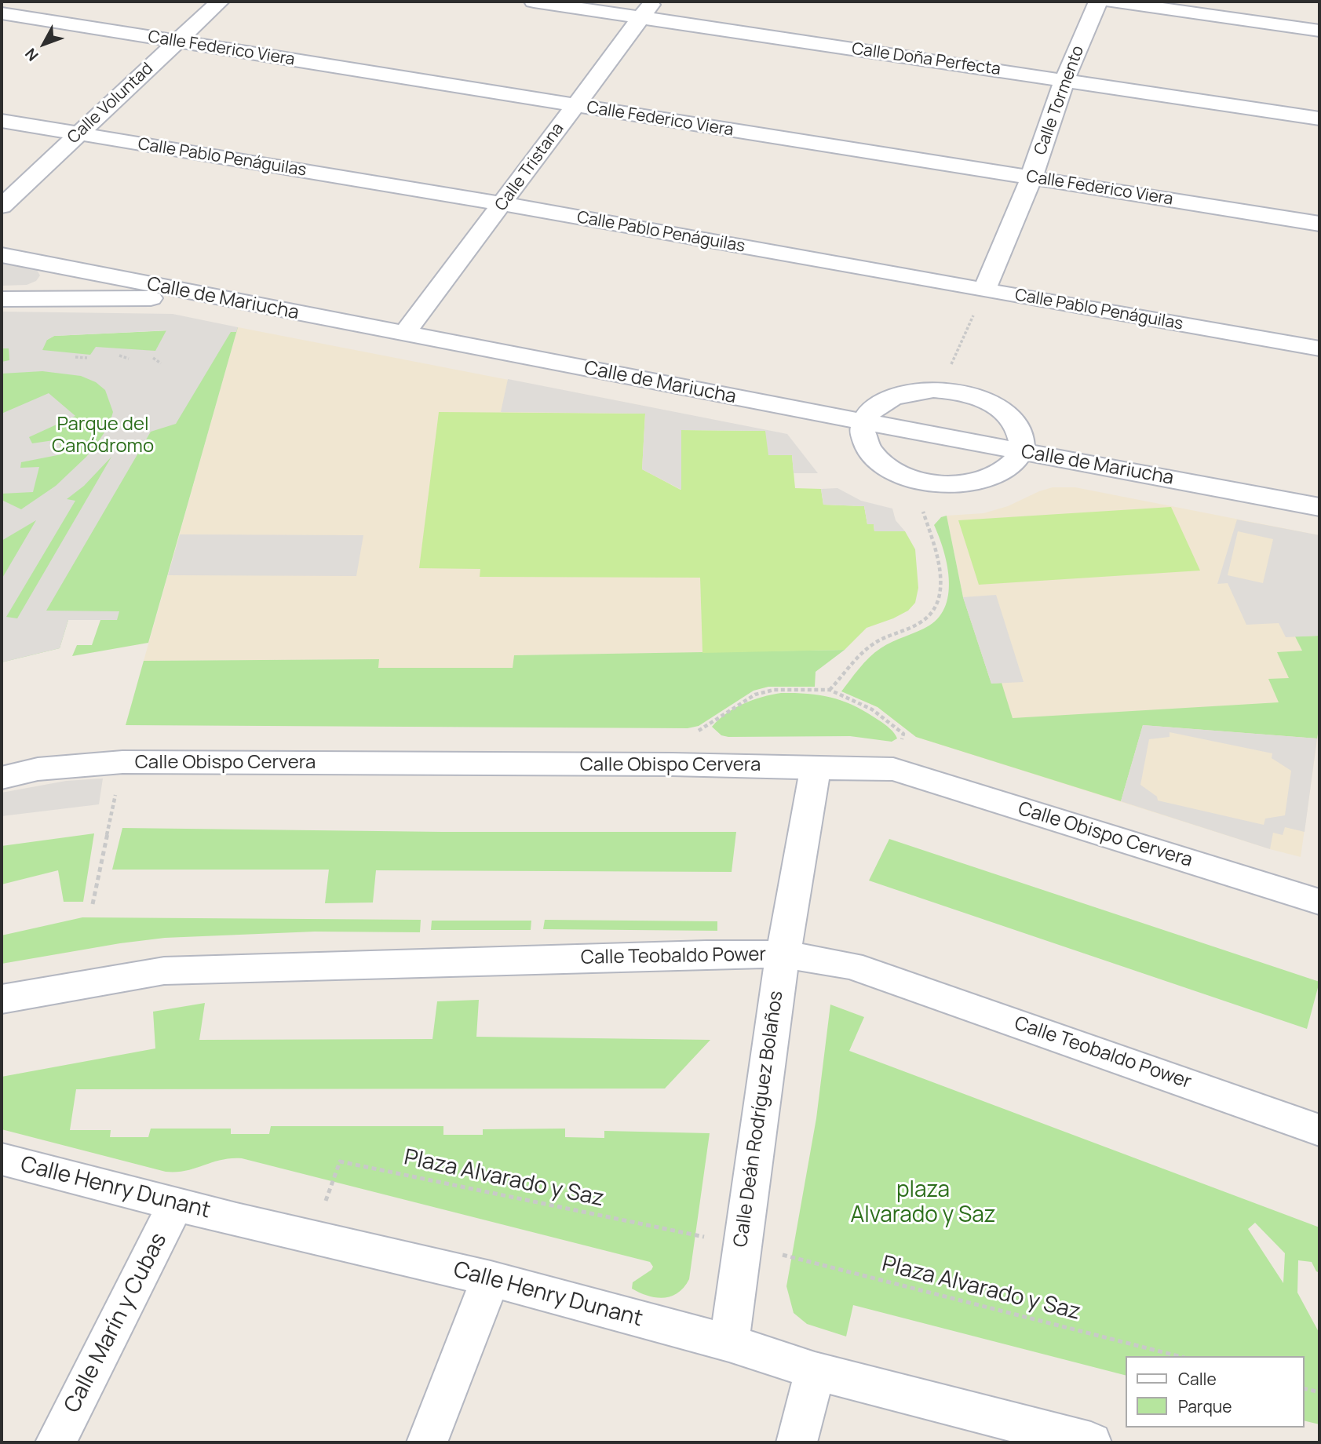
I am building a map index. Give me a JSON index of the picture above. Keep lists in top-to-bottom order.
{
  "streets": {
    "street": [
      "Calle Federico Viera",
      "Calle Doña Perfecta",
      "Calle Tormento",
      "Calle Voluntad",
      "Calle Pablo Penáguilas",
      "Calle Tristana",
      "Calle de Mariucha",
      "Calle Obispo Cervera",
      "Calle Teobaldo Power",
      "Calle Deán Rodríguez Bolaños",
      "Calle Henry Dunant",
      "Calle Marín y Cubas"
    ],
    "path": ["Plaza Alvarado y Saz"]
  },
  "crossings": [
    ["Calle Federico Viera", "Calle Tormento"],
    ["Calle Federico Viera", "Calle Voluntad"],
    ["Calle Federico Viera", "Calle Tristana"],
    ["Calle Doña Perfecta", "Calle Tormento"],
    ["Calle Doña Perfecta", "Calle Tristana"],
    ["Calle Tormento", "Calle Pablo Penáguilas"],
    ["Calle Voluntad", "Calle Pablo Penáguilas"],
    ["Calle Pablo Penáguilas", "Calle Tristana"],
    ["Calle Tristana", "Calle de Mariucha"],
    ["Calle Obispo Cervera", "Calle Deán Rodríguez Bolaños"],
    ["Calle Teobaldo Power", "Calle Deán Rodríguez Bolaños"],
    ["Calle Deán Rodríguez Bolaños", "Calle Henry Dunant"],
    ["Calle Henry Dunant", "Calle Marín y Cubas"]
  ],
  "parks": ["Parque del Canódromo", "plaza Alvarado y Saz"],
  "legend": ["Calle", "Parque"],
  "north": "bottom left"
}
